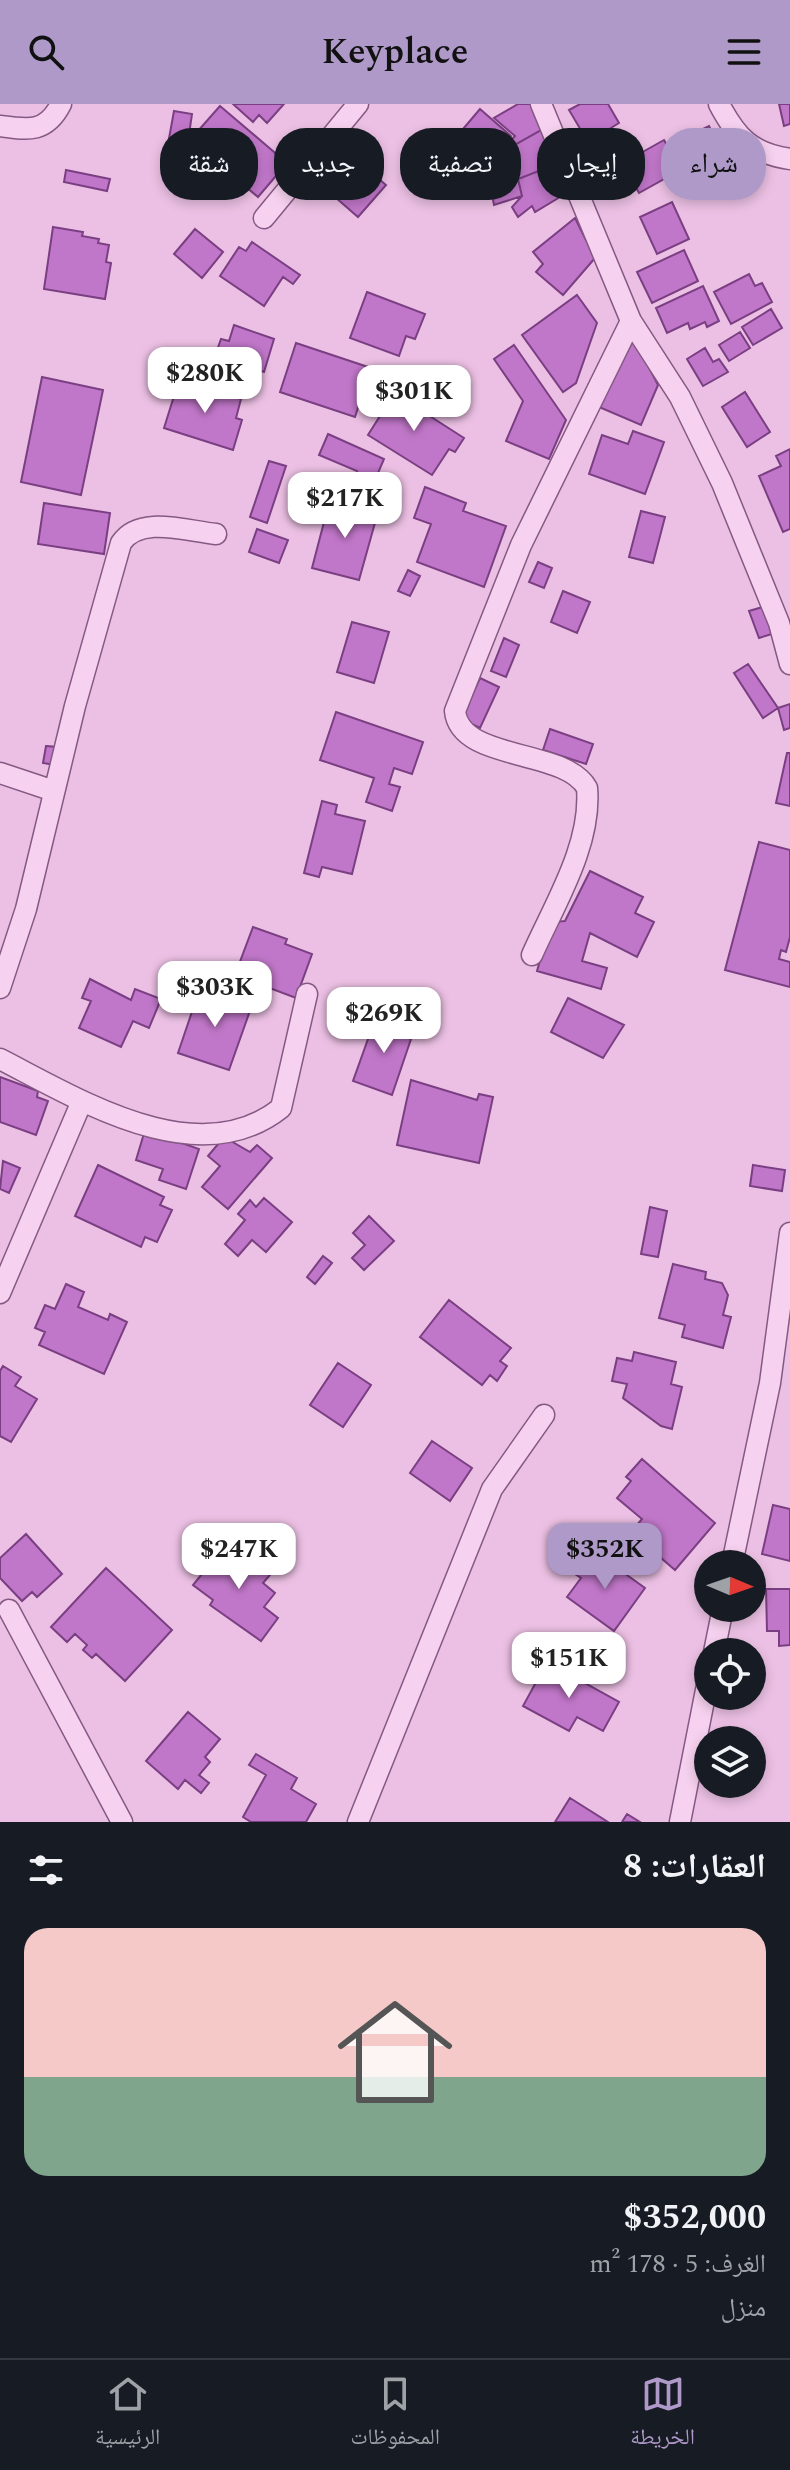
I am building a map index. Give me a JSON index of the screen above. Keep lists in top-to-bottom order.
{
  "north": "right",
  "page": {
    "header": "Keyplace",
    "chip": [
      "شراء",
      "إيجار",
      "تصفية",
      "جديد",
      "شقة"
    ],
    "price": [
      "$280K",
      "$301K",
      "$217K",
      "$303K",
      "$269K",
      "$247K",
      "$352K",
      "$151K"
    ],
    "heading": "العقارات: 8",
    "list": [
      {
        "name": "$352,000",
        "note": "الغرف: 5 · 178 m² · منزل"
      }
    ],
    "tabs": ["الخريطة", "المحفوظات", "الرئيسية"]
  }
}
